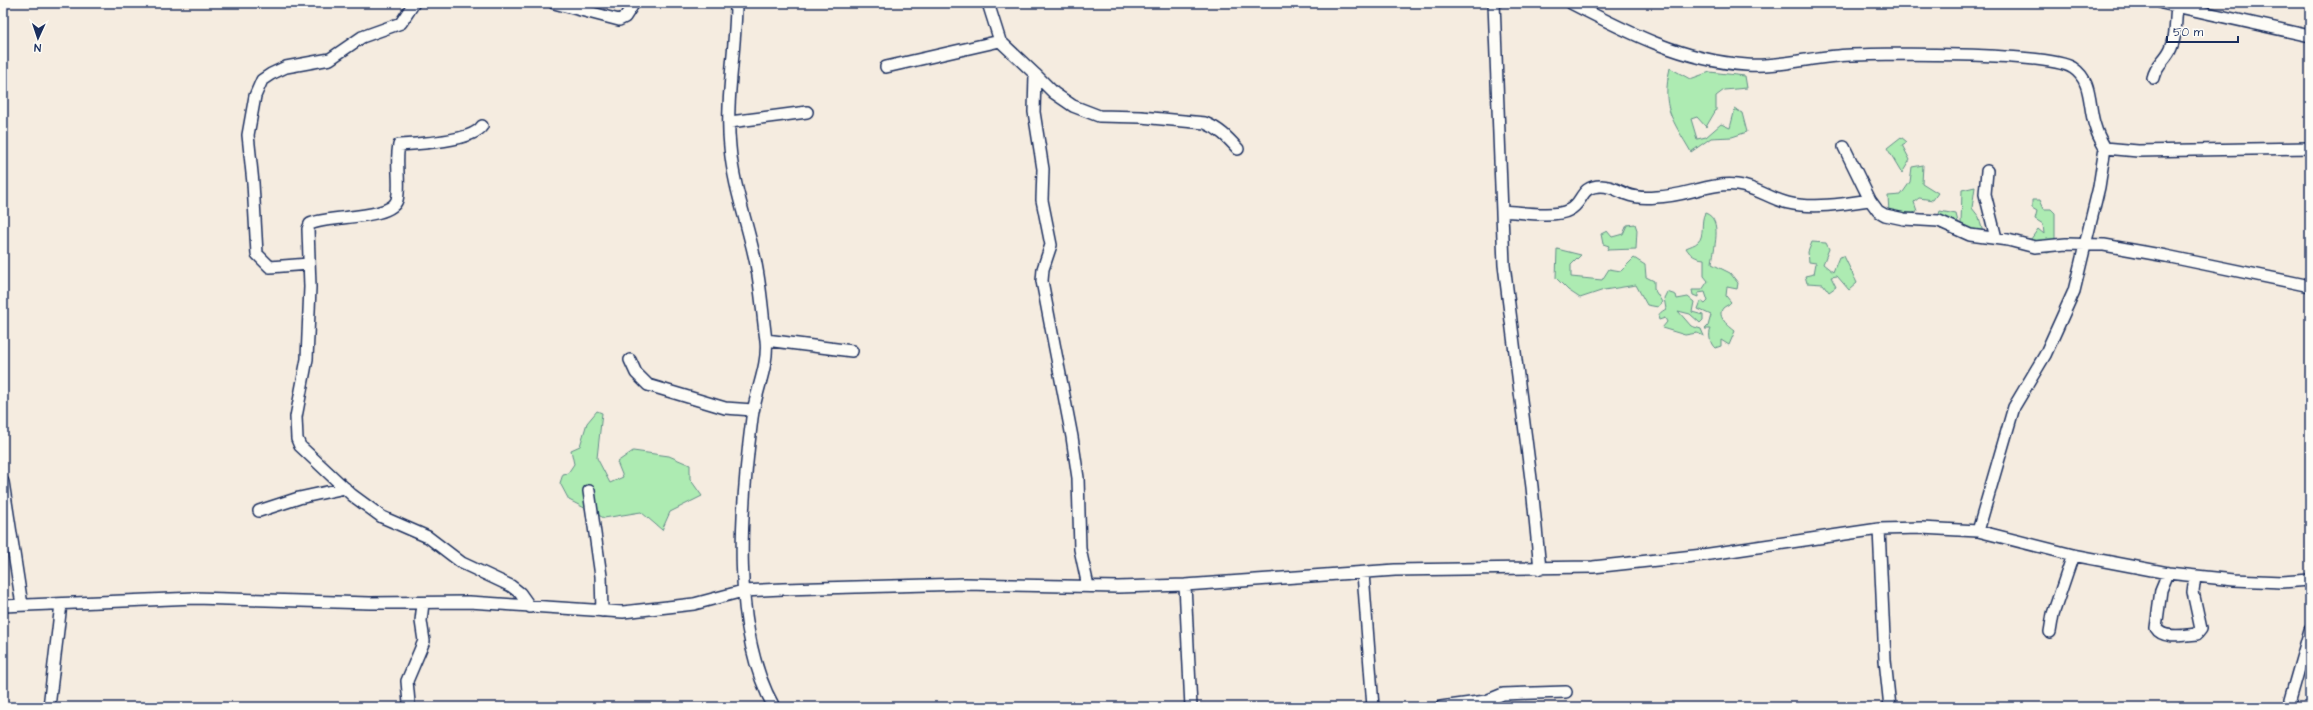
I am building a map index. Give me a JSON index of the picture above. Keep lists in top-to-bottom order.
{
  "scale_bar": "50 m",
  "north": "bottom"
}
